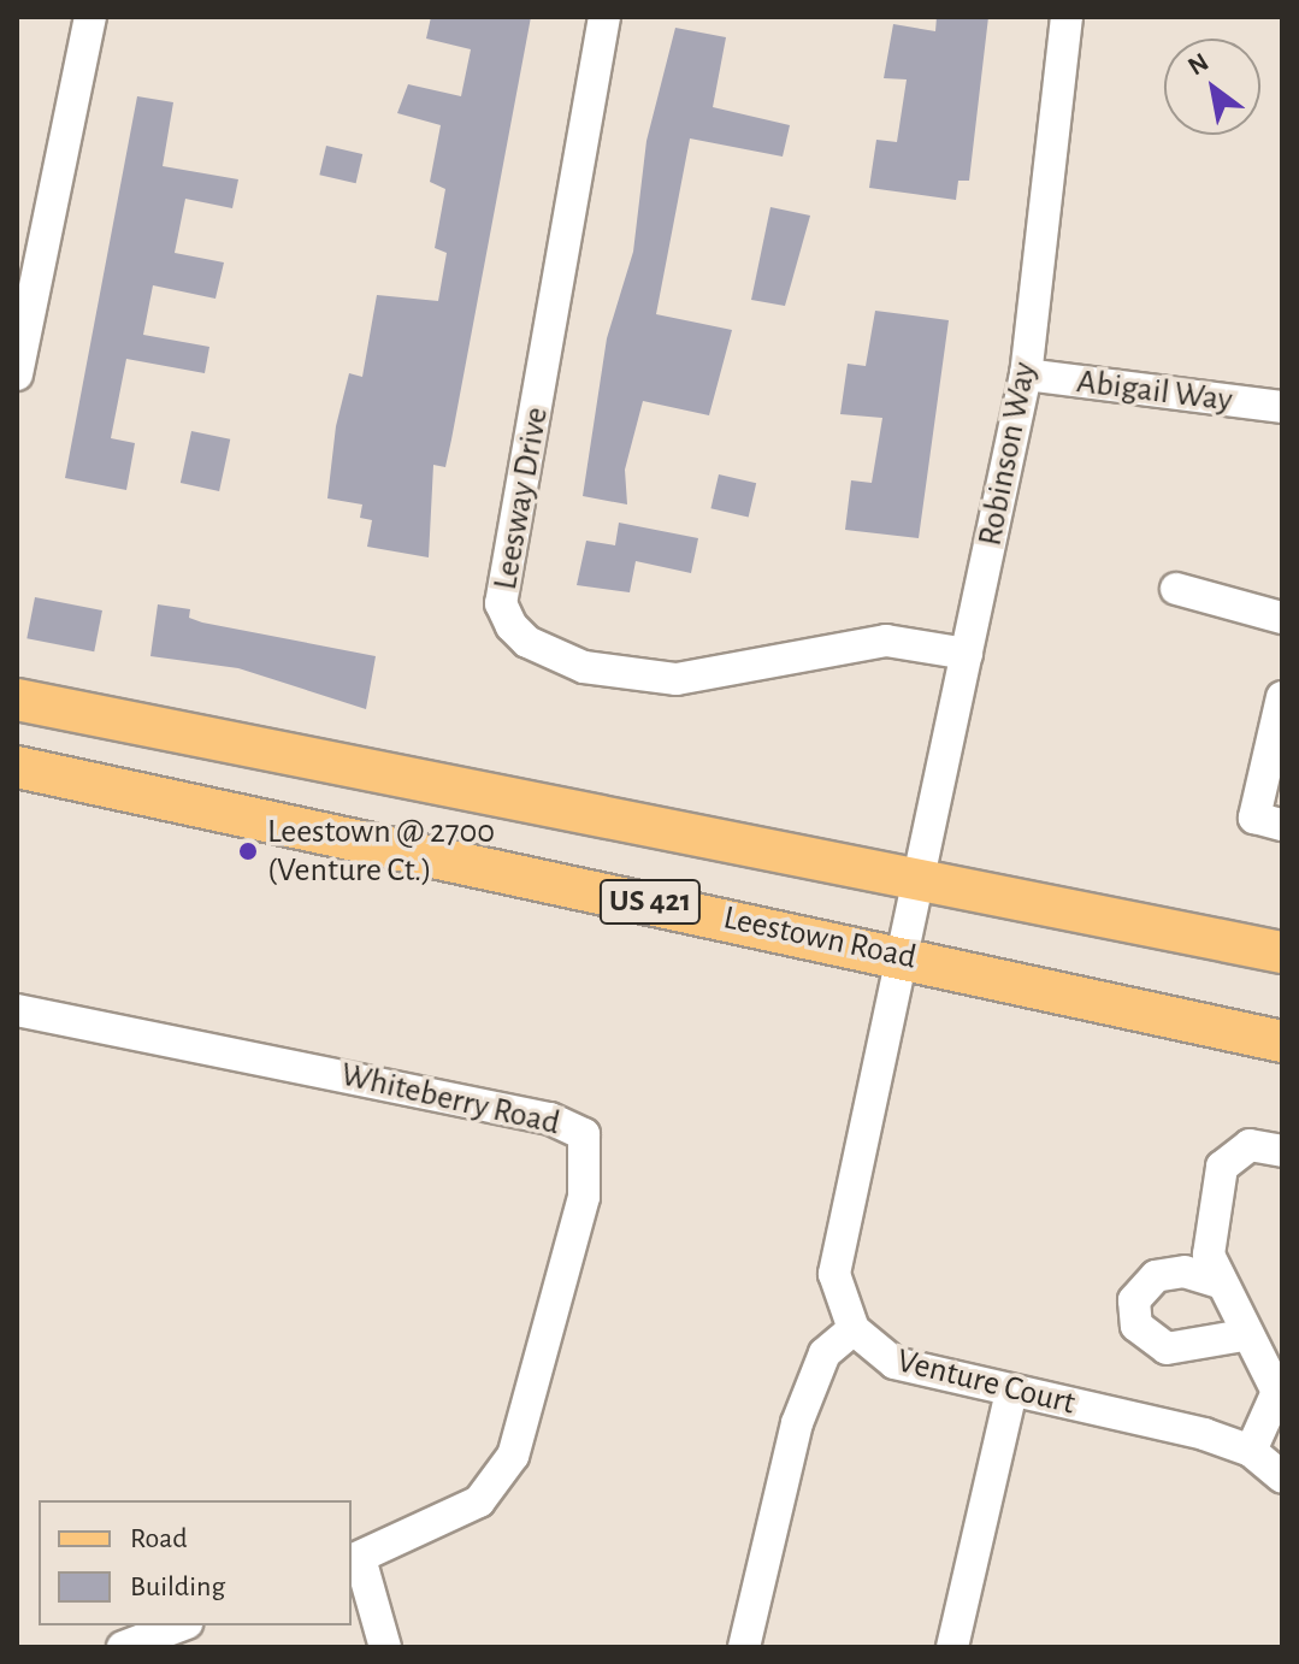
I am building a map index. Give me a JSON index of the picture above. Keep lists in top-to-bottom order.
{
  "streets": {
    "main road": ["US 421", "Leestown Road"],
    "street": [
      "Abigail Way",
      "Robinson Way",
      "Leesway Drive",
      "Whiteberry Road",
      "Venture Court"
    ]
  },
  "crossings": [
    ["Abigail Way", "Robinson Way"],
    ["Robinson Way", "Leesway Drive"],
    ["Robinson Way", "Leestown Road"],
    ["Robinson Way", "Venture Court"],
    ["Leestown Road", "Venture Court"]
  ],
  "places": ["Leestown @ 2700 (Venture Ct.)"],
  "legend": ["Road", "Building"],
  "north": "top left"
}
